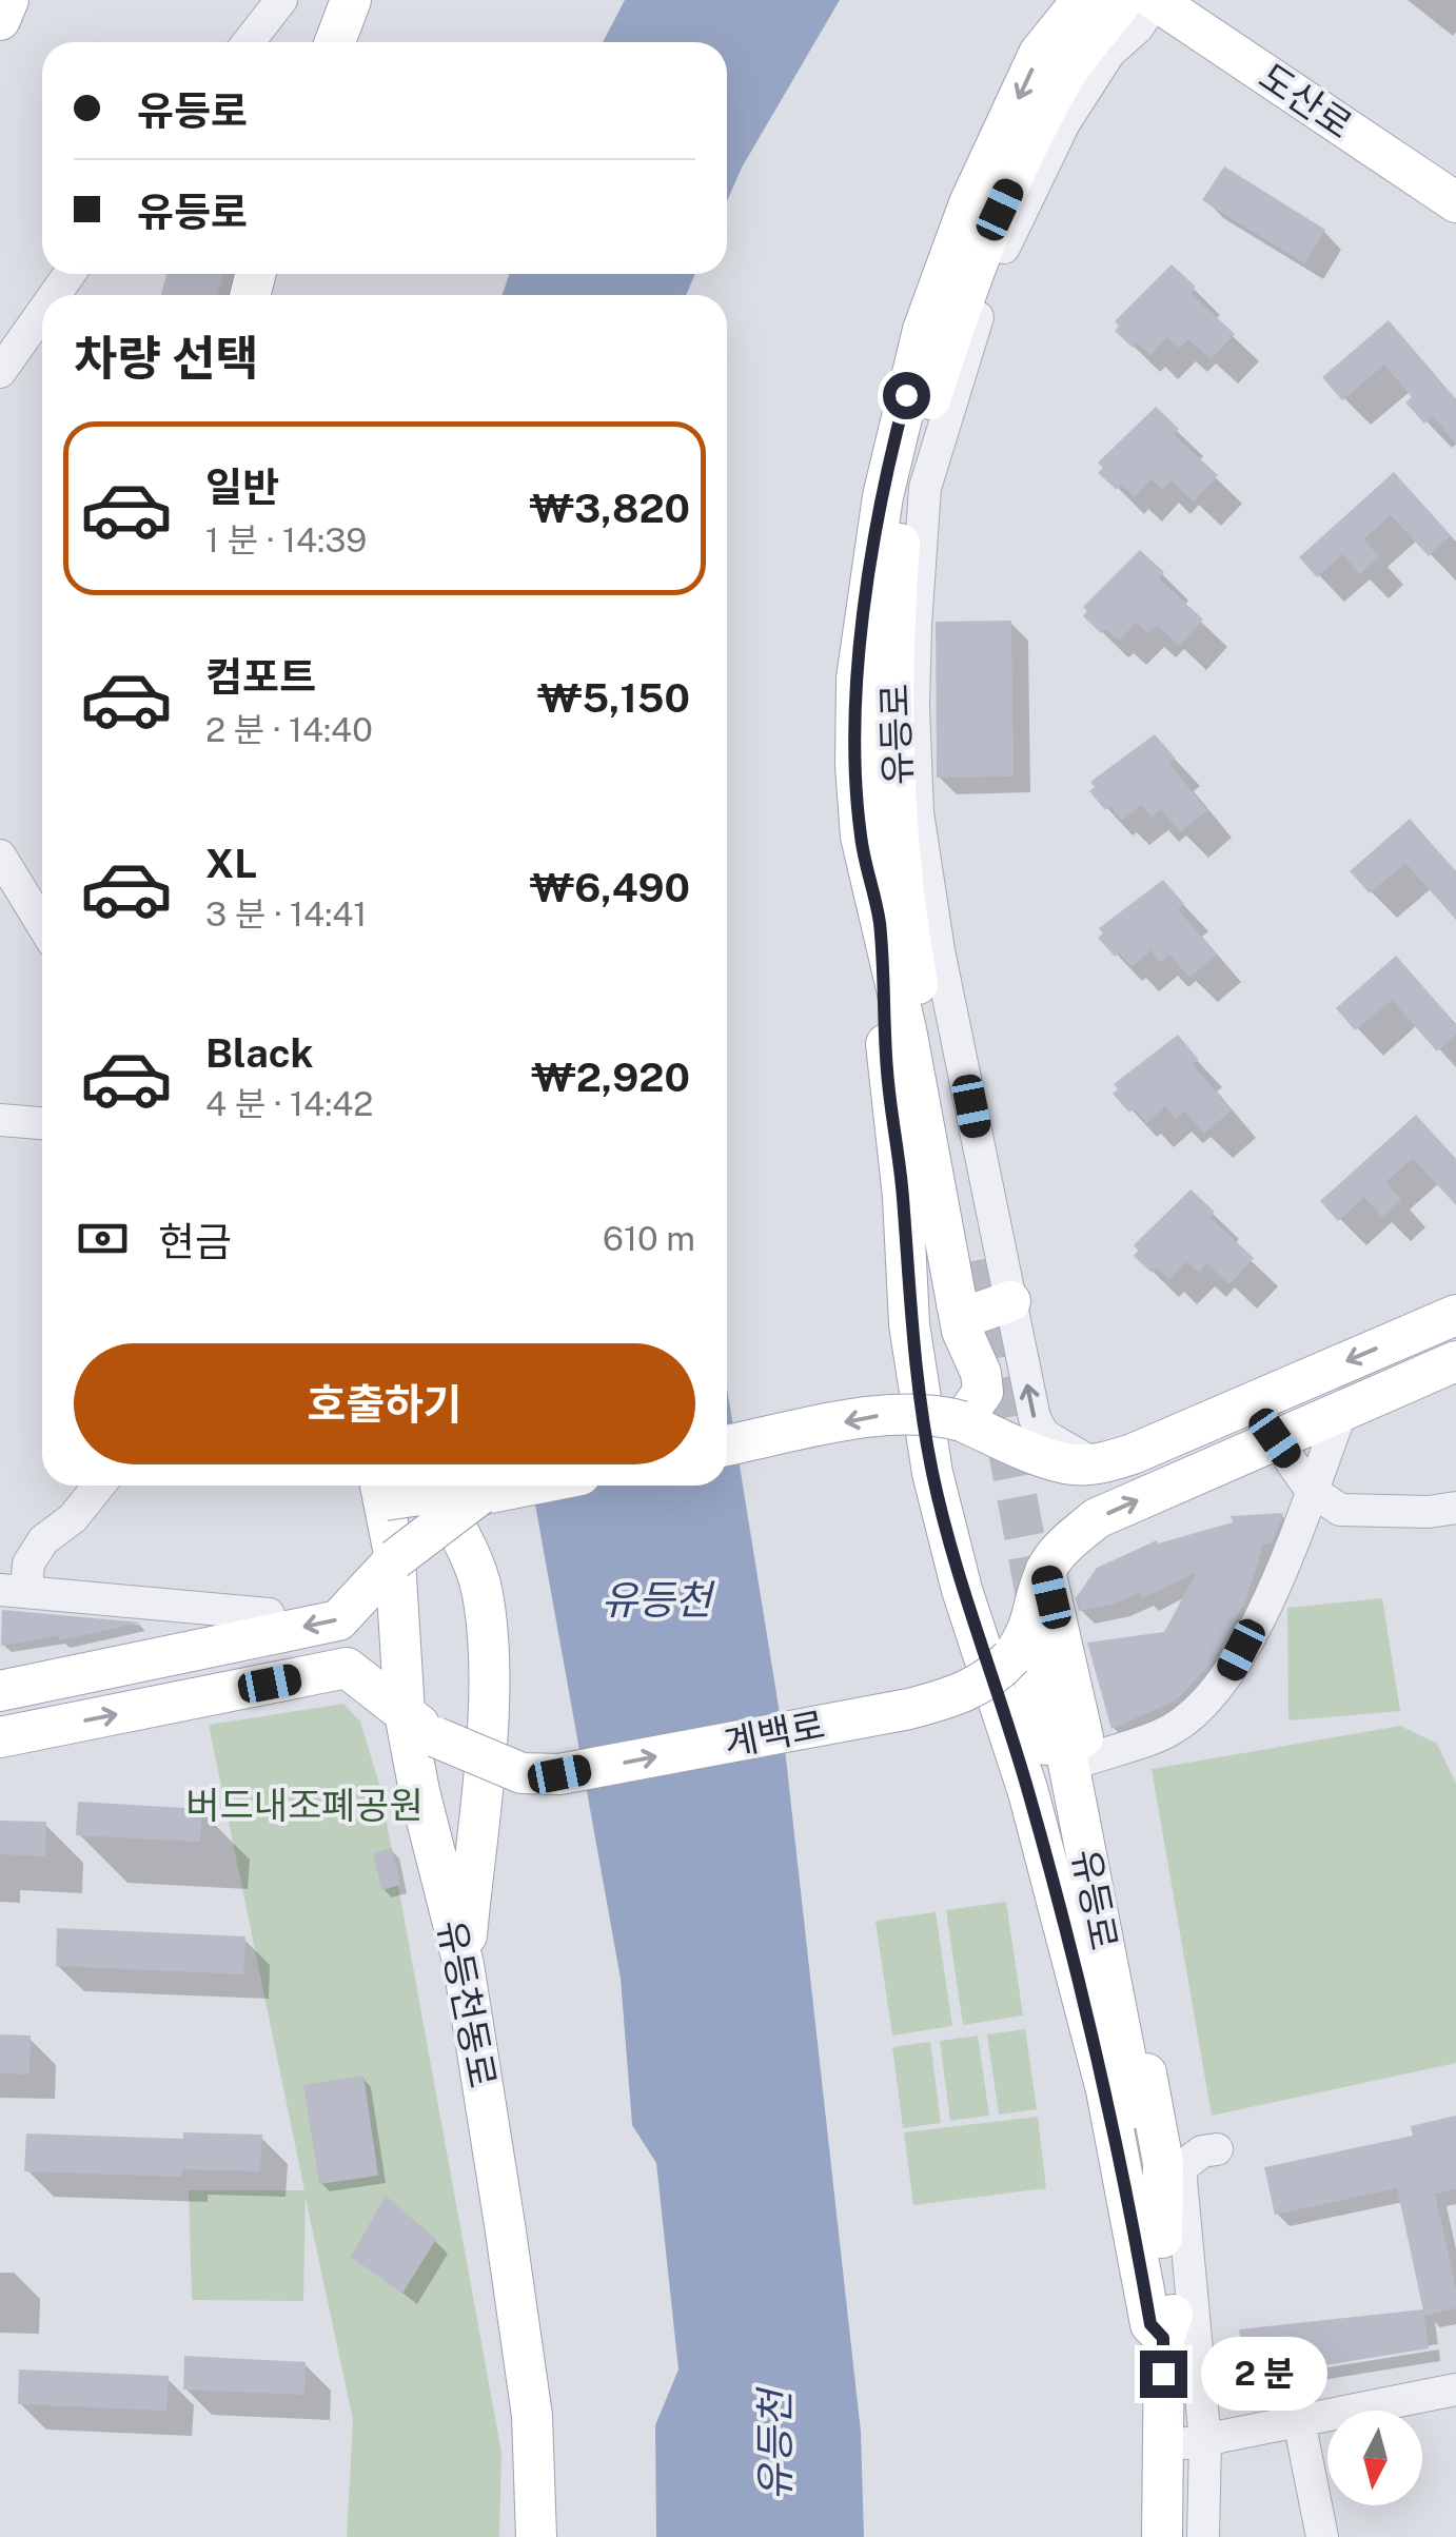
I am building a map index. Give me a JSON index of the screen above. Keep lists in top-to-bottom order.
{
  "streets": {
    "main road": [
      "도산로",
      "유등로",
      "계백로",
      "유등천동로"
    ]
  },
  "crossings": [
    ["유등로", "계백로"],
    ["계백로", "유등천동로"]
  ],
  "water": ["유등천"],
  "parks": ["버드내조폐공원"],
  "north": "bottom",
  "page": {
    "banner": ["유등로", "유등로"],
    "heading": "차량 선택",
    "list": [
      {
        "name": "일반",
        "note": "1 분 · 14:39",
        "value": "₩3,820"
      },
      {
        "name": "컴포트",
        "note": "2 분 · 14:40",
        "value": "₩5,150"
      },
      {
        "name": "XL",
        "note": "3 분 · 14:41",
        "value": "₩6,490"
      },
      {
        "name": "Black",
        "note": "4 분 · 14:42",
        "value": "₩2,920"
      }
    ],
    "pay": ["현금", "610 m"],
    "buttons": "호출하기",
    "bubble": "2 분"
  }
}
